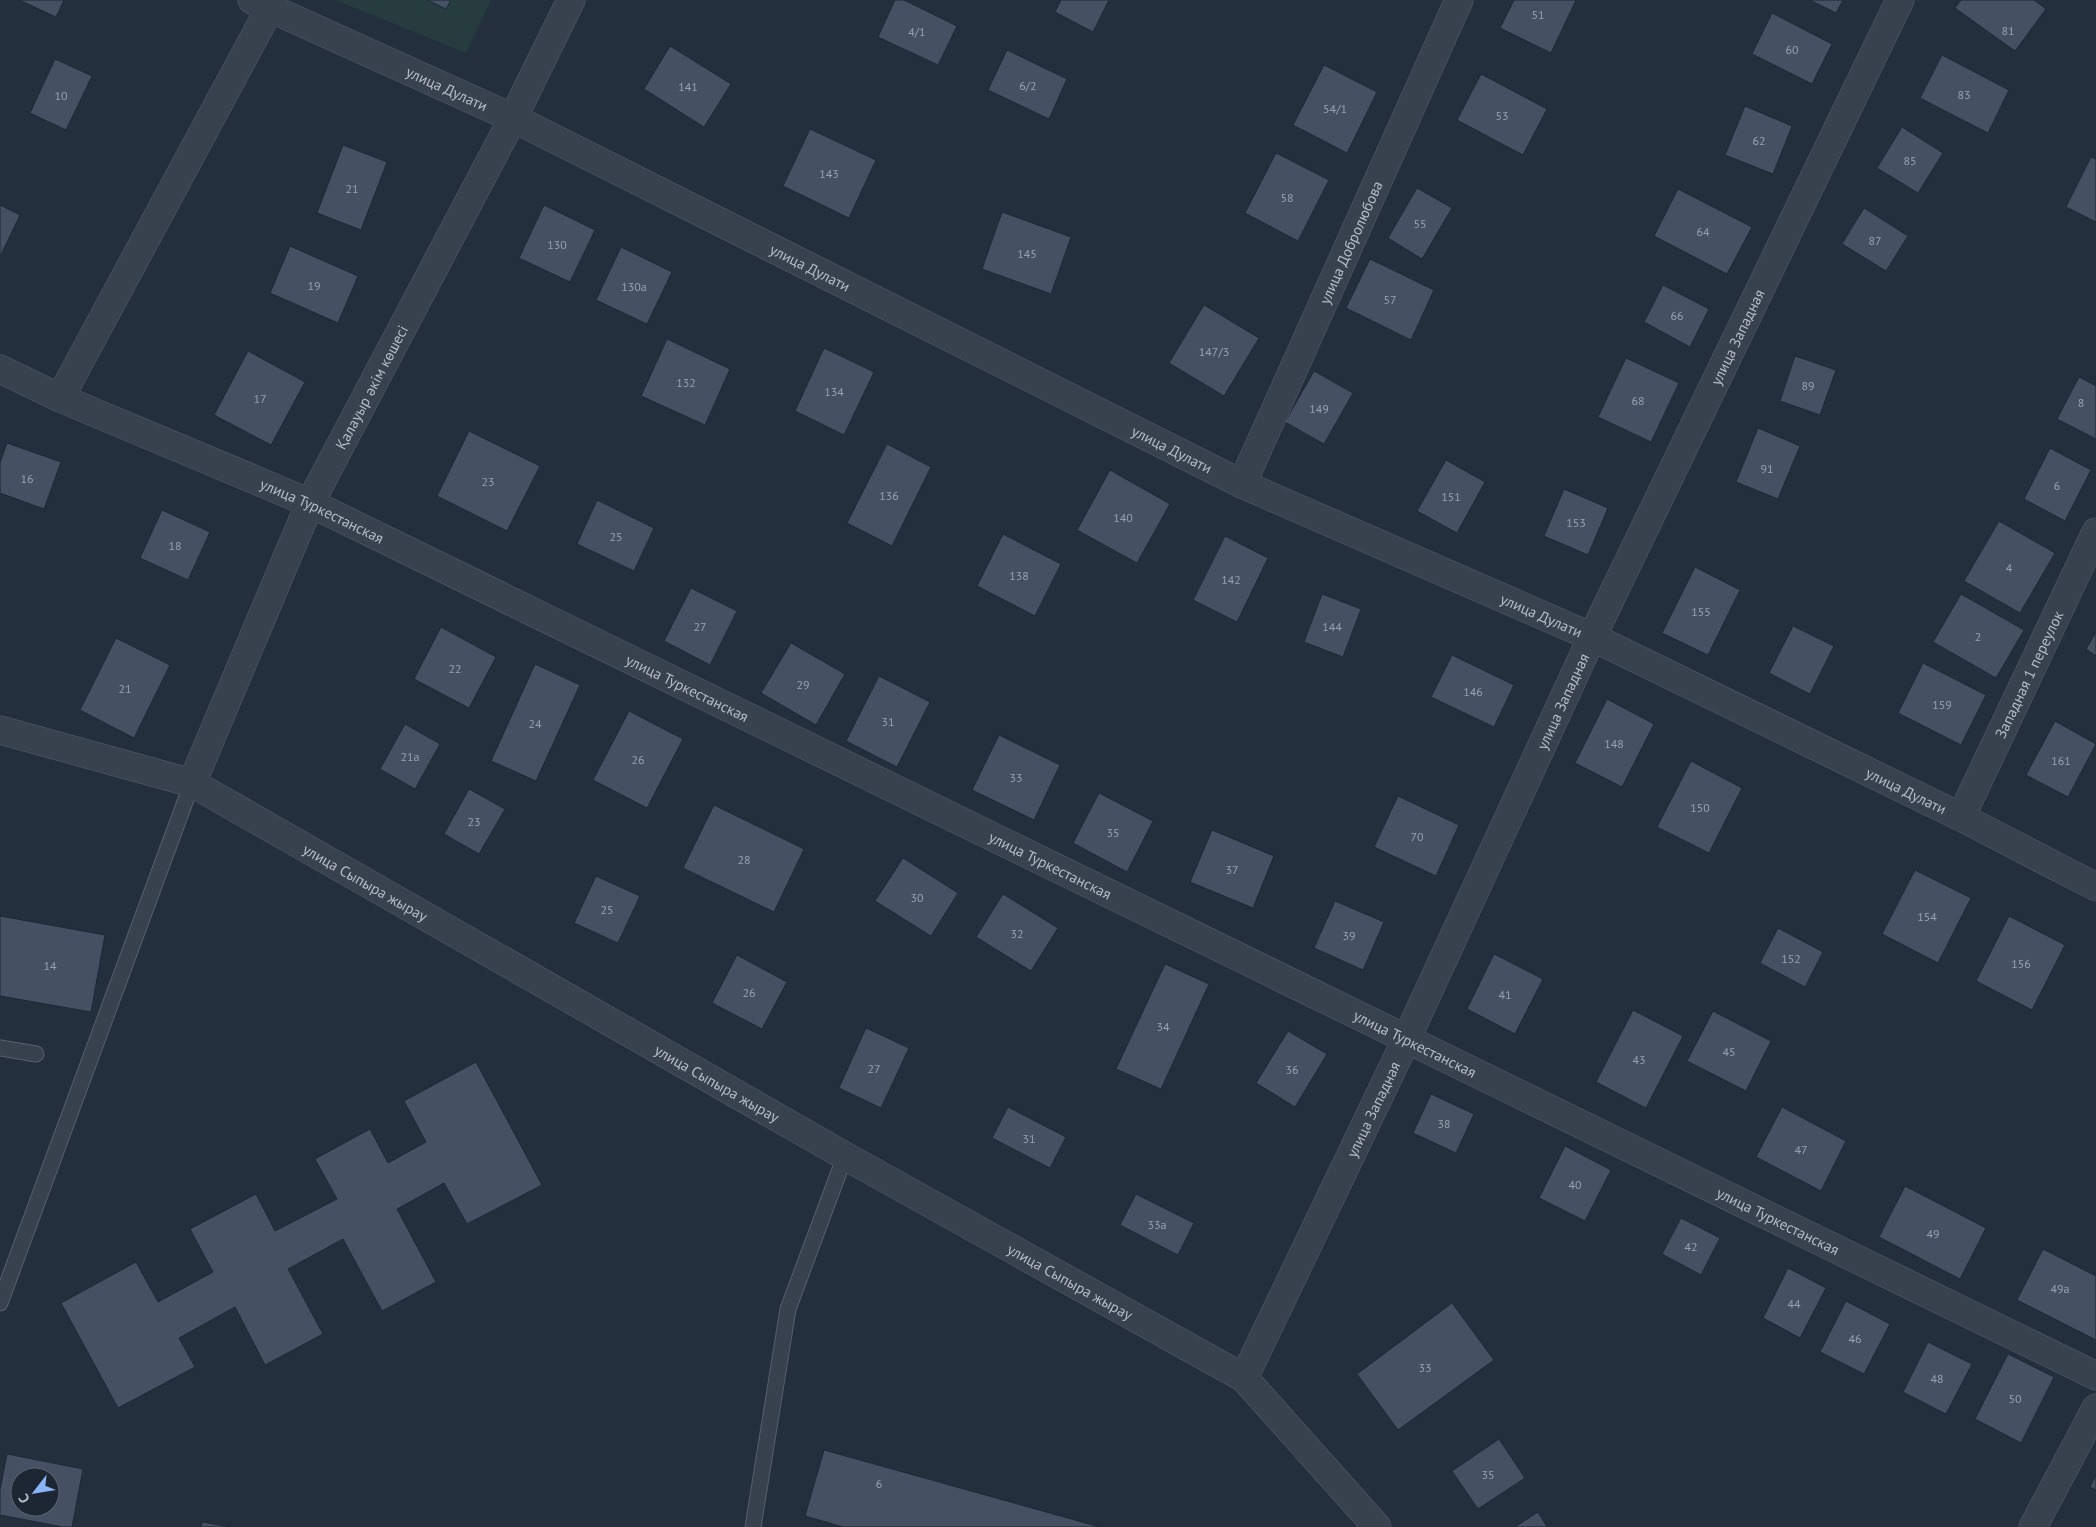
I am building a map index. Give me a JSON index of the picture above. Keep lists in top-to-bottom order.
{
  "streets": {
    "street": [
      "улица Дулати",
      "улица Добролюбова",
      "улица Западная",
      "Қалауыр әкім көшесі",
      "улица Туркестанская",
      "Западная 1 переулок",
      "улица Сыпыра жырау"
    ]
  },
  "crossings": [
    ["улица Дулати", "улица Добролюбова"],
    ["улица Дулати", "улица Западная"],
    ["улица Дулати", "Қалауыр әкім көшесі"],
    ["улица Дулати", "Западная 1 переулок"],
    ["улица Западная", "улица Туркестанская"],
    ["улица Западная", "улица Сыпыра жырау"],
    ["Қалауыр әкім көшесі", "улица Туркестанская"],
    ["Қалауыр әкім көшесі", "улица Сыпыра жырау"]
  ],
  "house_numbers": [
    "51",
    "81",
    "4/1",
    "60",
    "6/2",
    "141",
    "83",
    "10",
    "54/1",
    "53",
    "62",
    "85",
    "143",
    "21",
    "58",
    "55",
    "64",
    "87",
    "130",
    "145",
    "19",
    "130а",
    "57",
    "66",
    "147/3",
    "132",
    "89",
    "134",
    "17",
    "68",
    "8",
    "149",
    "91",
    "16",
    "23",
    "6",
    "136",
    "151",
    "140",
    "153",
    "25",
    "18",
    "4",
    "138",
    "142",
    "155",
    "27",
    "144",
    "2",
    "22",
    "29",
    "21",
    "146",
    "159",
    "31",
    "24",
    "148",
    "21а",
    "26",
    "161",
    "33",
    "150",
    "23",
    "35",
    "70",
    "28",
    "37",
    "30",
    "25",
    "154",
    "32",
    "39",
    "152",
    "156",
    "14",
    "26",
    "41",
    "34",
    "45",
    "43",
    "27",
    "36",
    "38",
    "31",
    "47",
    "40",
    "33а",
    "49",
    "42",
    "49а",
    "44",
    "46",
    "33",
    "48",
    "50",
    "35",
    "6"
  ],
  "north": "bottom left"
}
